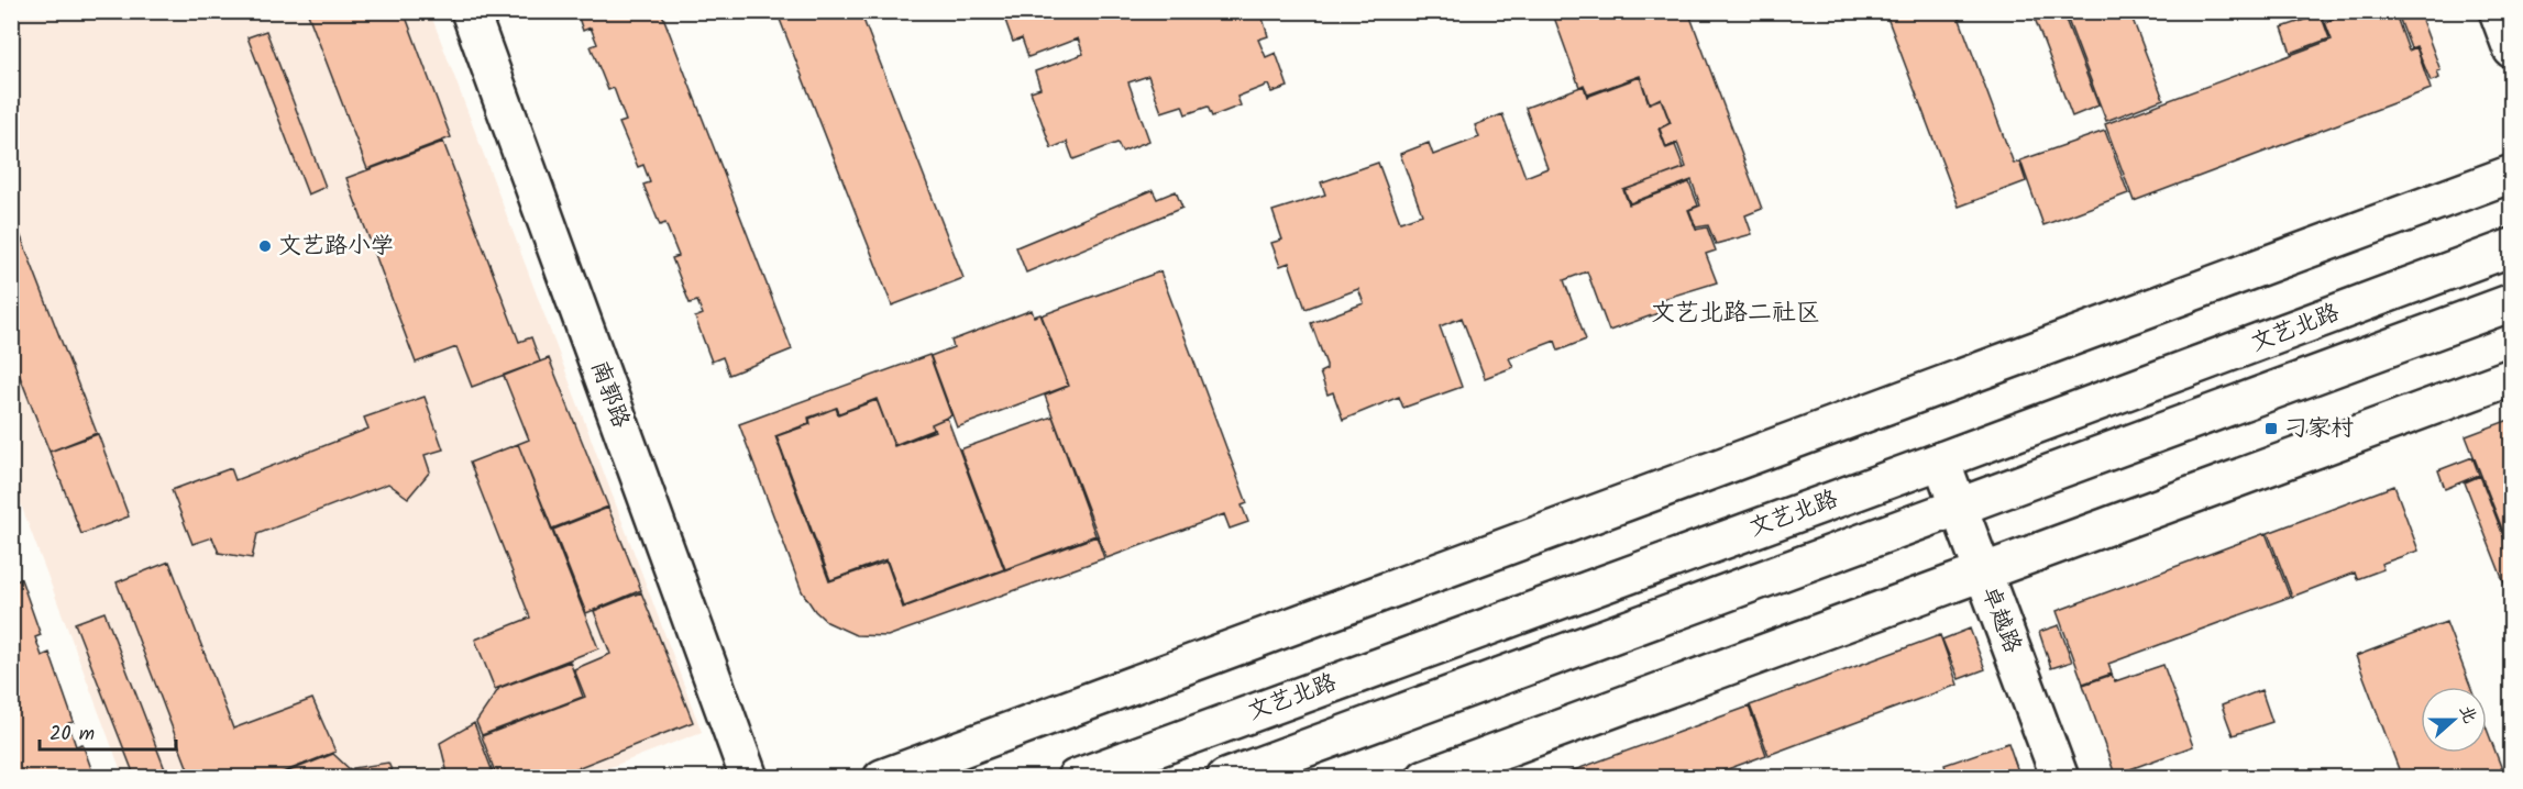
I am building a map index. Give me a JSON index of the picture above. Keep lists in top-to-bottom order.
{
  "streets": {
    "street": ["文艺北路", "南郭路", "卓越路"]
  },
  "crossings": [
    ["文艺北路", "卓越路"]
  ],
  "districts": ["文艺北路二社区"],
  "places": {
    "other": ["文艺路小学"],
    "transit": ["刁家村"]
  },
  "scale_bar": "20 m",
  "north": "right"
}
